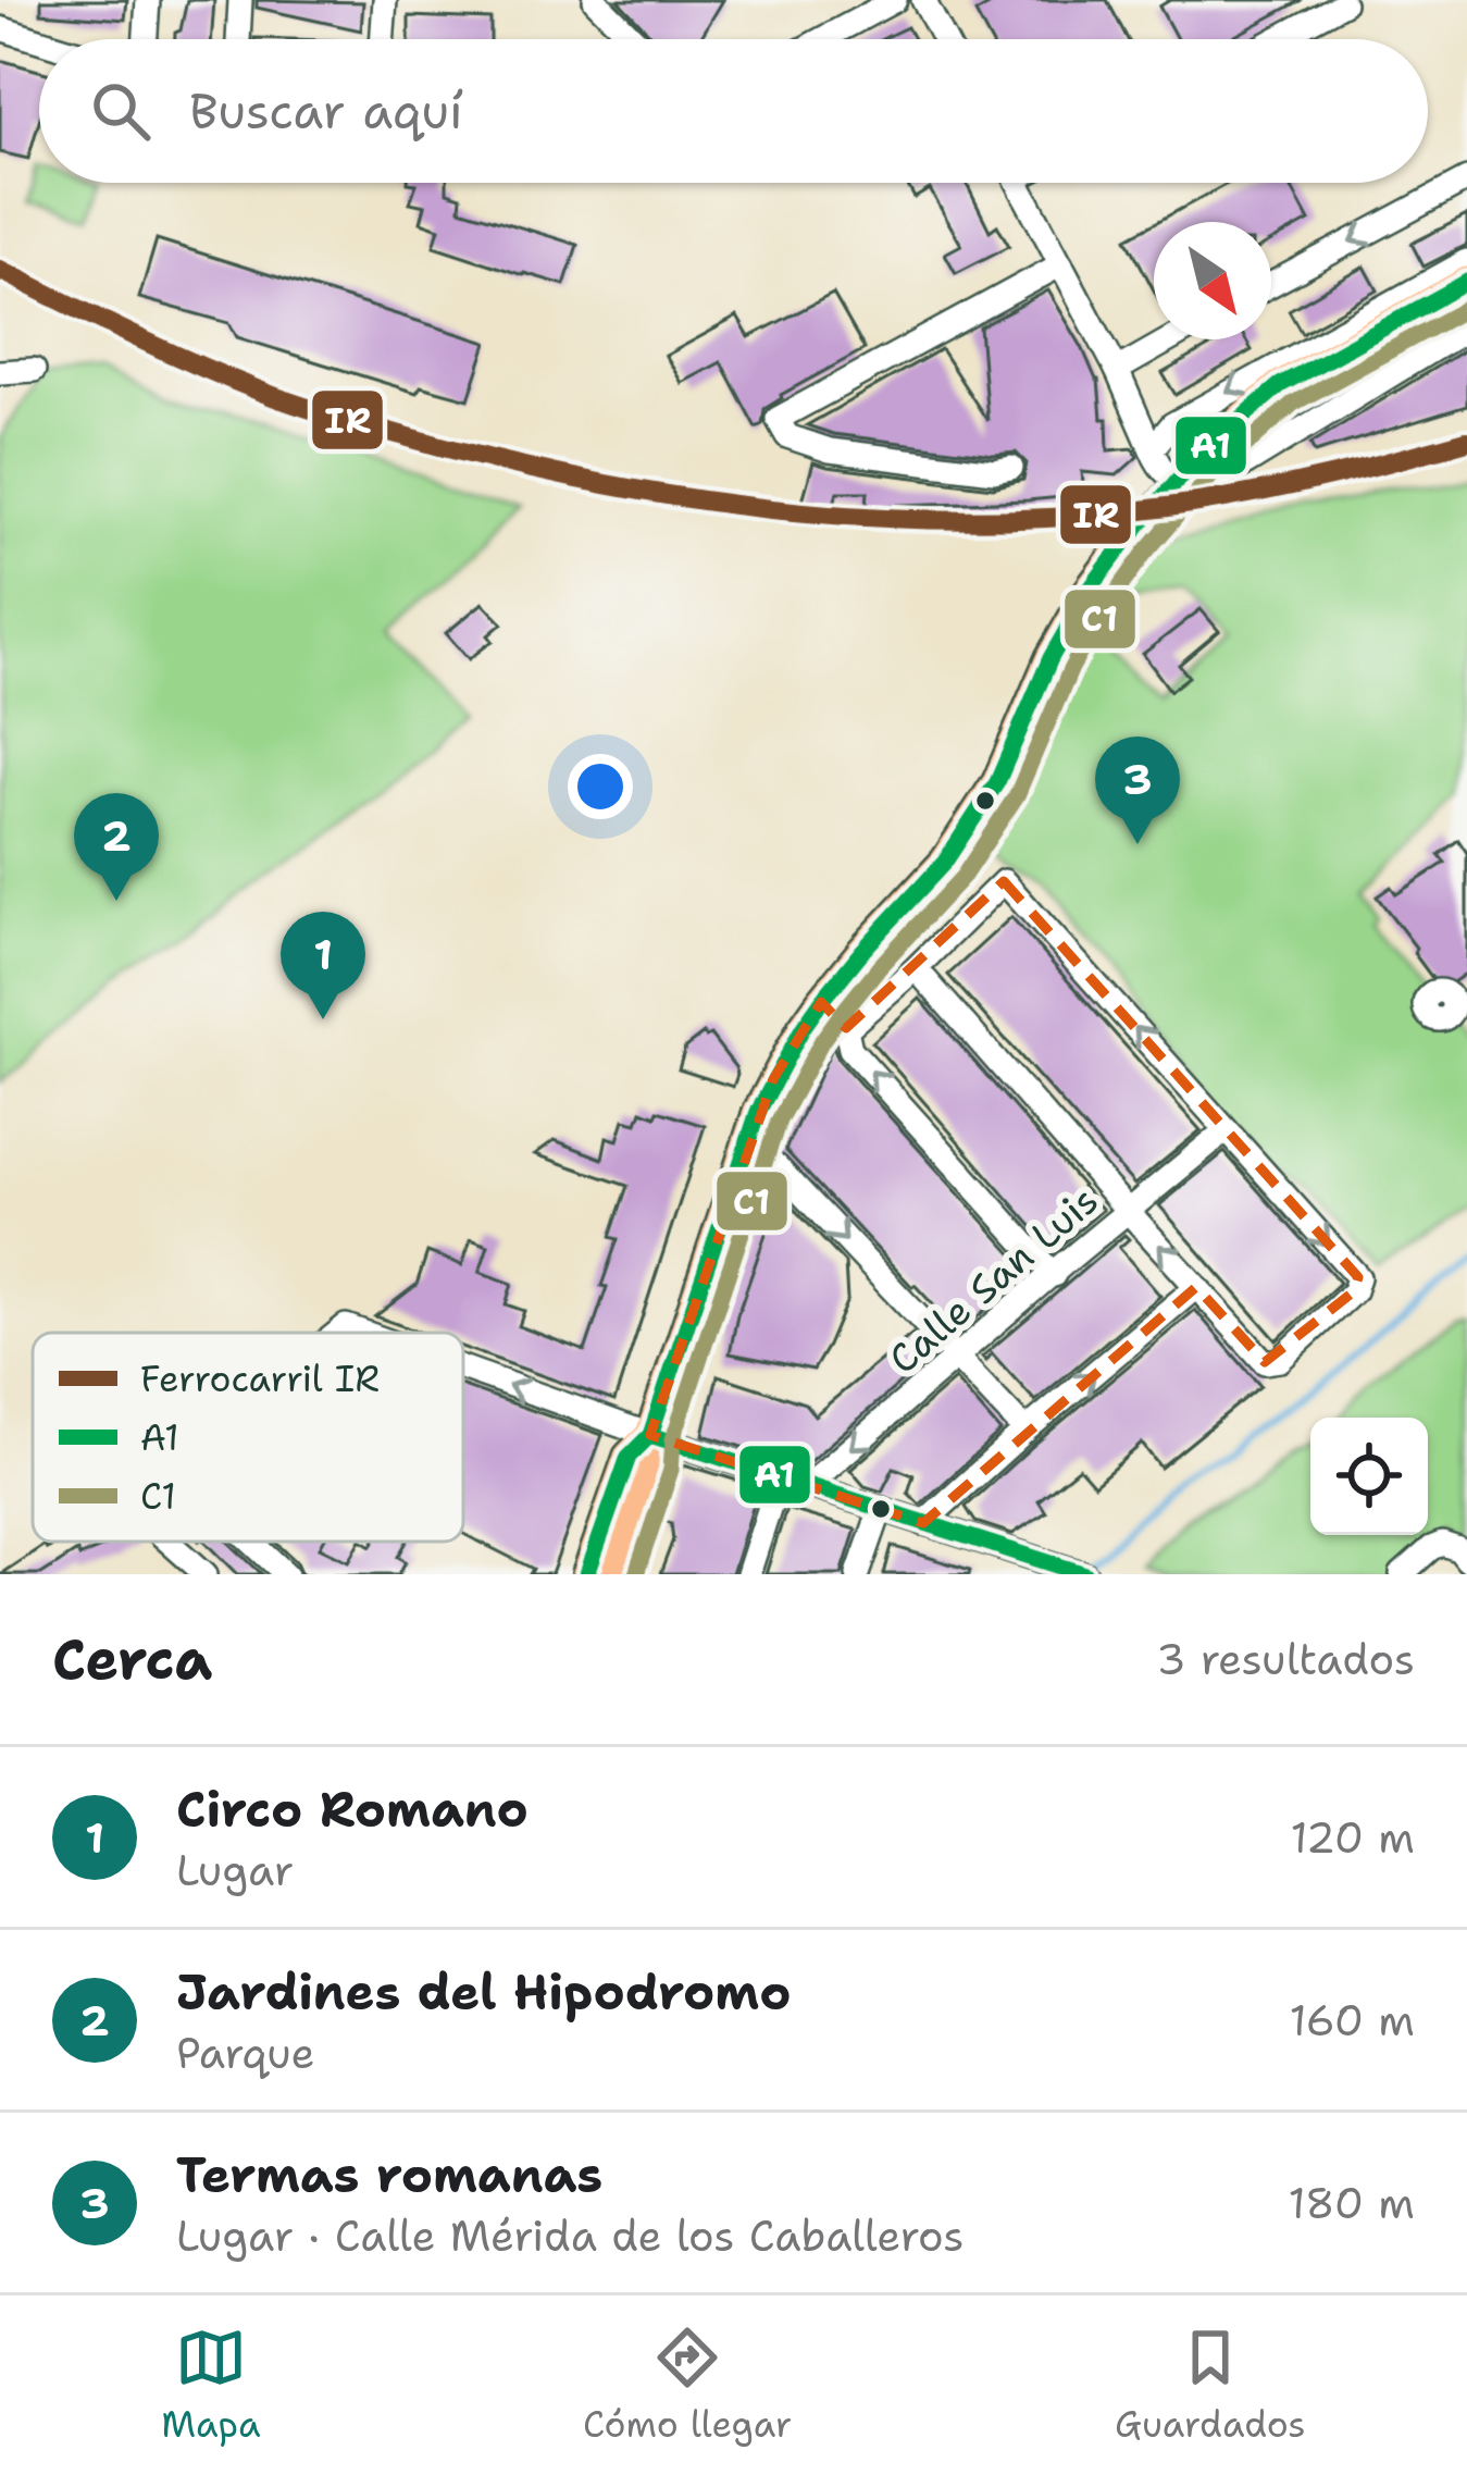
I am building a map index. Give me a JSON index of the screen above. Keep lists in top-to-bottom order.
{
  "streets": {
    "street": ["Calle San Luis"]
  },
  "lines": ["rail line IR", "transit line A1", "transit line C1"],
  "legend": ["Ferrocarril IR", "A1", "C1"],
  "north": "bottom right",
  "page": {
    "search": "Buscar aquí",
    "pins": ["3", "2", "1"],
    "heading": ["Cerca", "3 resultados"],
    "list": [
      {
        "mark": "1",
        "name": "Circo Romano",
        "note": "Lugar",
        "value": "120 m"
      },
      {
        "mark": "2",
        "name": "Jardines del Hipodromo",
        "note": "Parque",
        "value": "160 m"
      },
      {
        "mark": "3",
        "name": "Termas romanas",
        "note": "Lugar · Calle Mérida de los Caballeros",
        "value": "180 m"
      }
    ],
    "nav": ["Mapa", "Cómo llegar", "Guardados"]
  }
}
